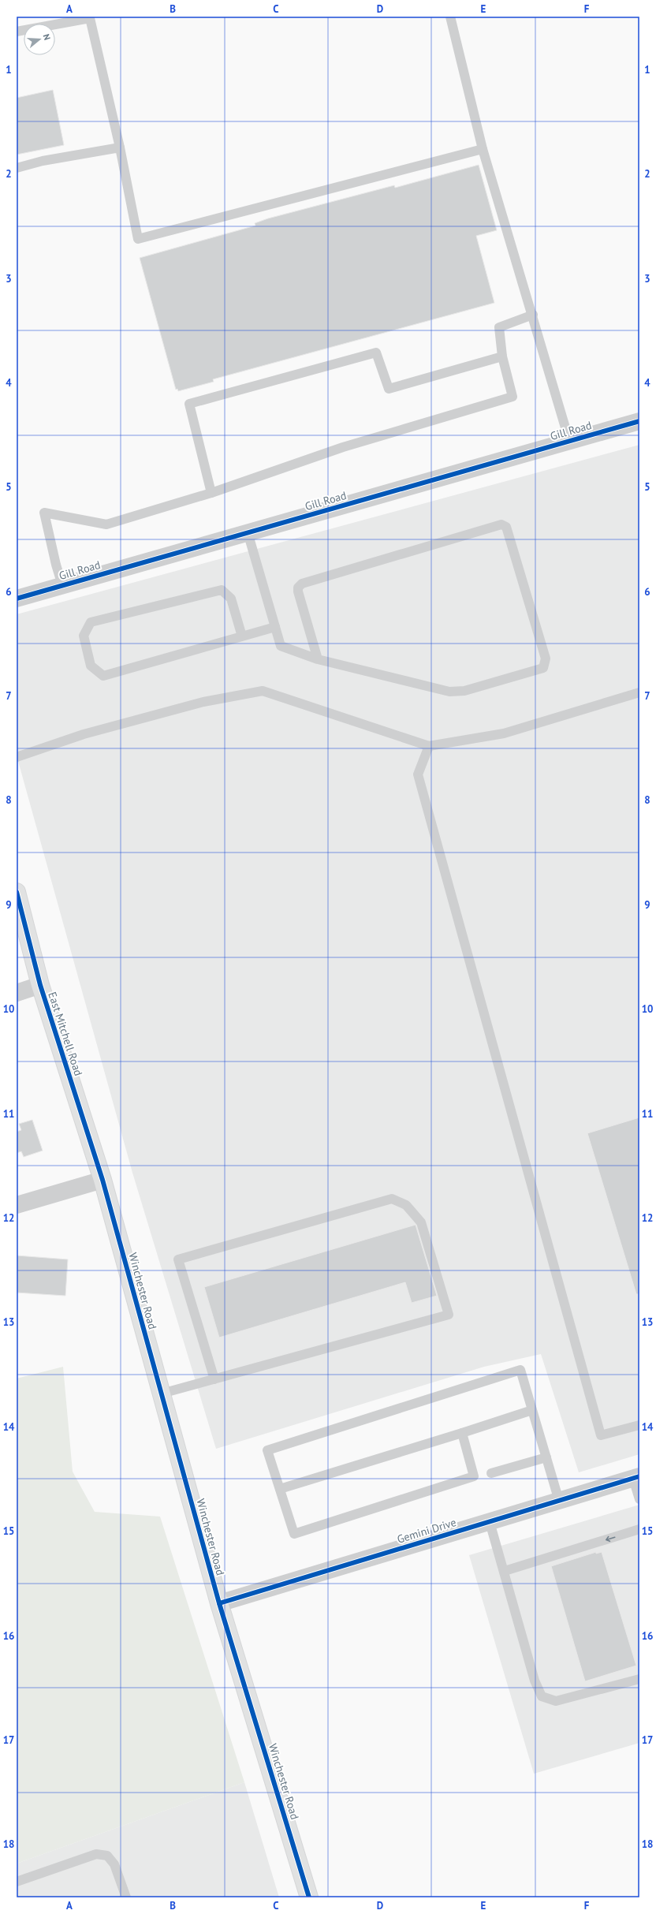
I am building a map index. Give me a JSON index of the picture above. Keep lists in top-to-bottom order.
{
  "streets": {
    "main road": ["East Mitchell Road", "Winchester Road"],
    "street": ["Gill Road", "Gemini Drive"]
  },
  "crossings": [
    ["East Mitchell Road", "Winchester Road"],
    ["Winchester Road", "Gemini Drive"]
  ],
  "north": "right",
  "grid": {
    "columns": [
      "A",
      "B",
      "C",
      "D",
      "E",
      "F"
    ],
    "rows": [
      "1",
      "2",
      "3",
      "4",
      "5",
      "6",
      "7",
      "8",
      "9",
      "10",
      "11",
      "12",
      "13",
      "14",
      "15",
      "16",
      "17",
      "18"
    ]
  }
}
